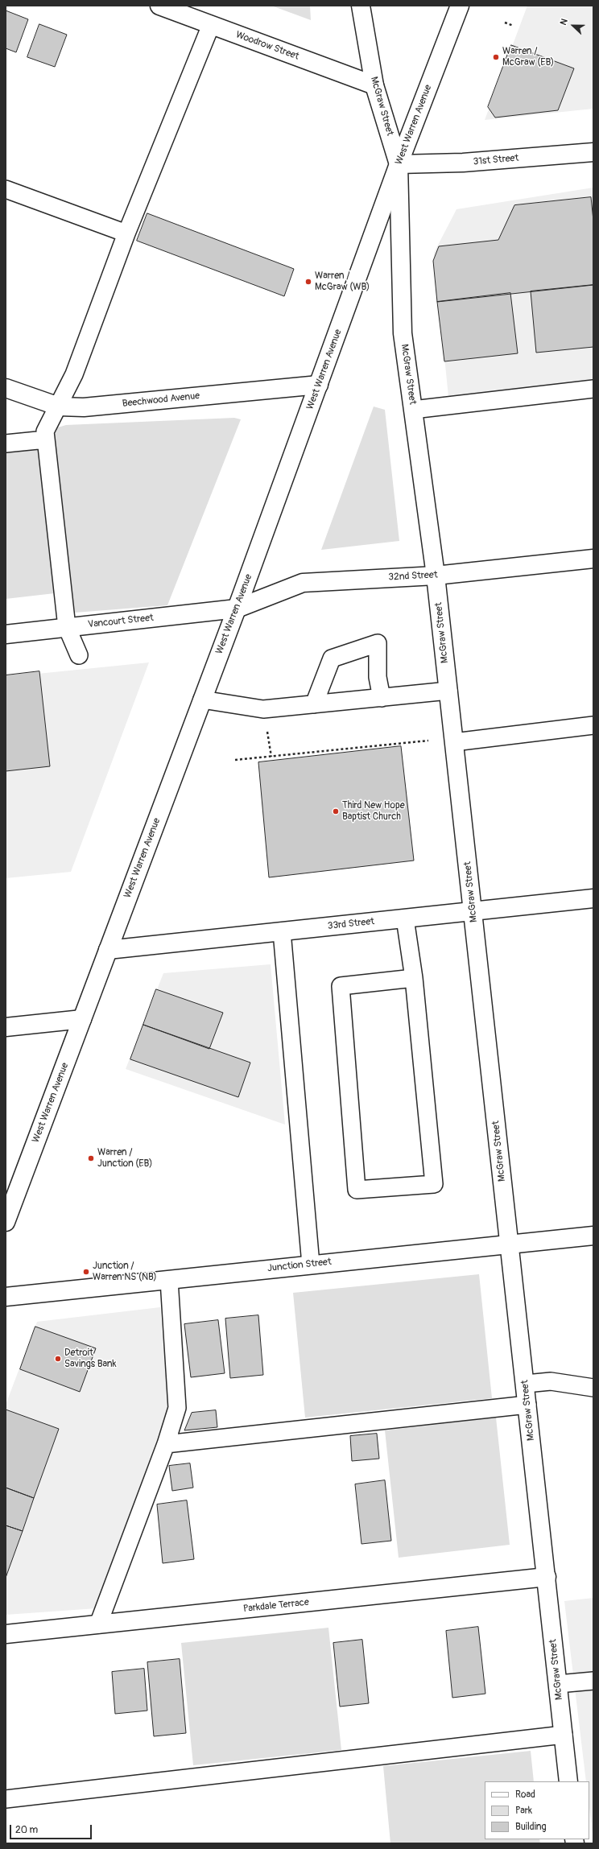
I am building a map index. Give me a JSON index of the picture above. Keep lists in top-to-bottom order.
{
  "streets": {
    "street": [
      "Woodrow Street",
      "McGraw Street",
      "West Warren Avenue",
      "31st Street",
      "Beechwood Avenue",
      "32nd Street",
      "Vancourt Street",
      "33rd Street",
      "Junction Street",
      "Parkdale Terrace"
    ]
  },
  "crossings": [
    ["Woodrow Street", "McGraw Street"],
    ["McGraw Street", "West Warren Avenue"],
    ["McGraw Street", "31st Street"],
    ["McGraw Street", "32nd Street"],
    ["McGraw Street", "33rd Street"],
    ["McGraw Street", "Junction Street"],
    ["McGraw Street", "Parkdale Terrace"],
    ["West Warren Avenue", "31st Street"],
    ["West Warren Avenue", "Beechwood Avenue"],
    ["West Warren Avenue", "32nd Street"],
    ["West Warren Avenue", "Vancourt Street"],
    ["West Warren Avenue", "33rd Street"],
    ["32nd Street", "Vancourt Street"]
  ],
  "places": [
    "Warren / McGraw (EB)",
    "Warren / McGraw (WB)",
    "Third New Hope Baptist Church",
    "Warren / Junction (EB)",
    "Junction / Warren NS (NB)",
    "Detroit Savings Bank"
  ],
  "legend": ["Road", "Park", "Building"],
  "scale_bar": "20 m",
  "north": "left"
}
